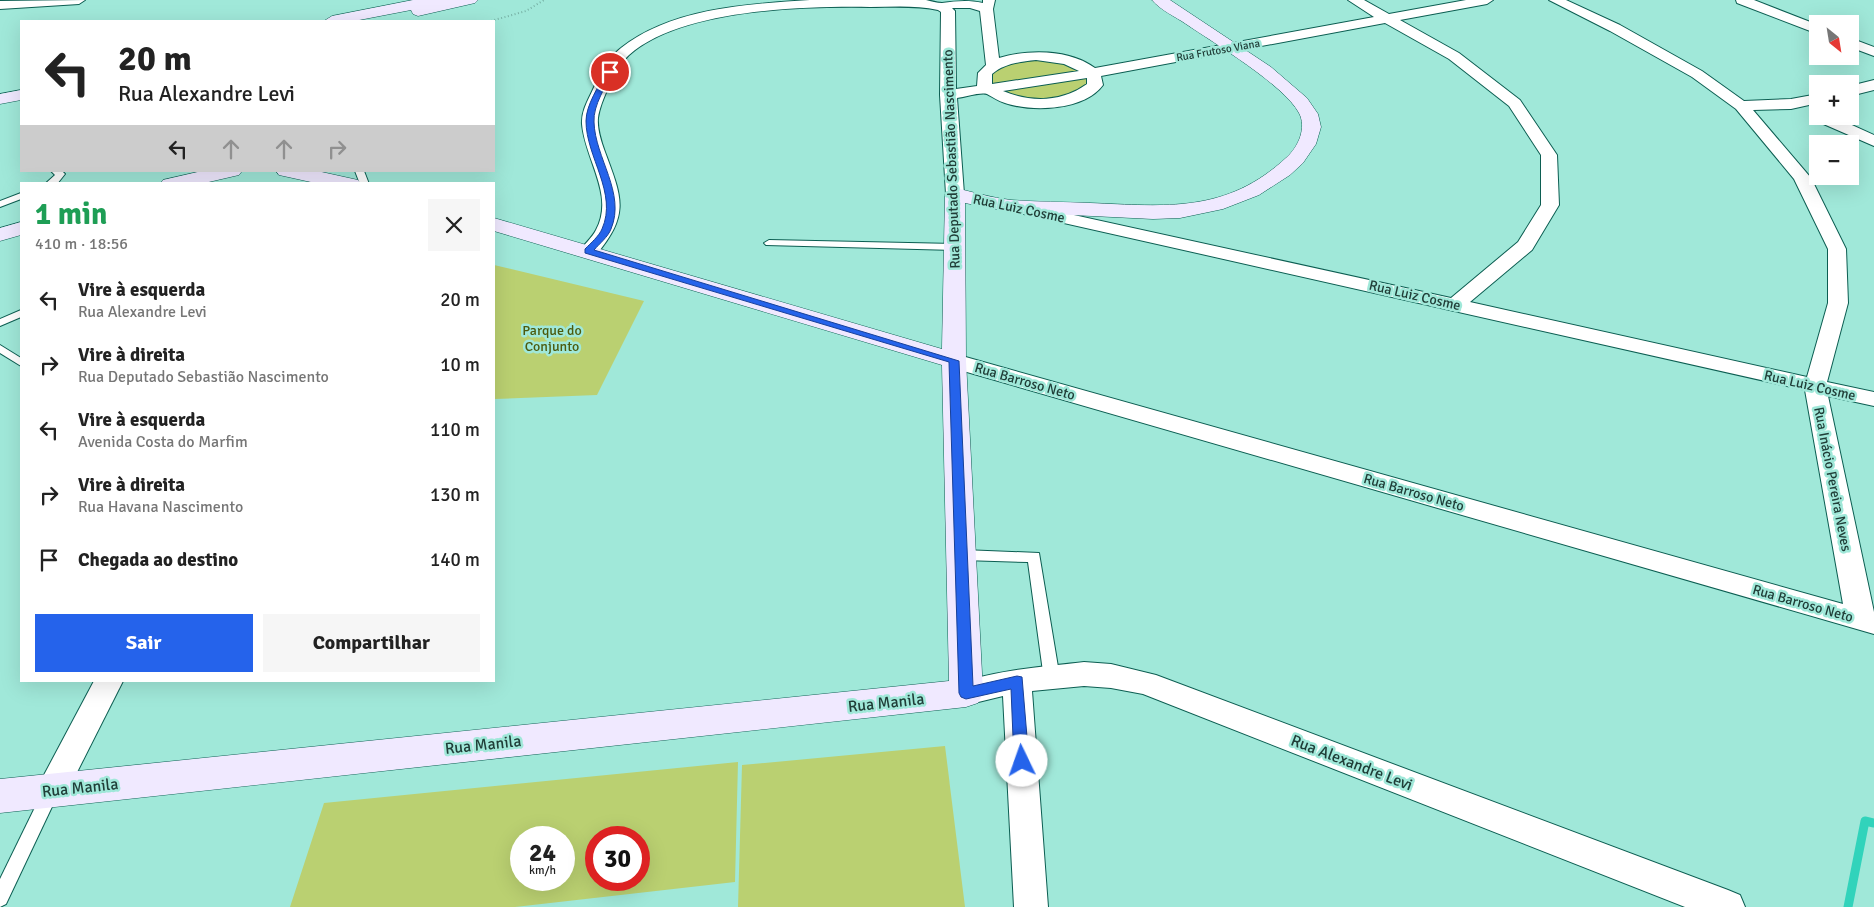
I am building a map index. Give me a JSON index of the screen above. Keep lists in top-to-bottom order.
{
  "streets": {
    "street": [
      "Rua Frutoso Viana",
      "Rua Deputado Sebastião Nascimento",
      "Rua Luiz Cosme",
      "Rua Barroso Neto",
      "Rua Inácio Pereira Neves",
      "Rua Manila",
      "Rua Alexandre Levi"
    ]
  },
  "crossings": [
    ["Rua Frutoso Viana", "Rua Deputado Sebastião Nascimento"],
    ["Rua Deputado Sebastião Nascimento", "Rua Luiz Cosme"],
    ["Rua Deputado Sebastião Nascimento", "Rua Barroso Neto"],
    ["Rua Deputado Sebastião Nascimento", "Rua Manila"],
    ["Rua Deputado Sebastião Nascimento", "Rua Alexandre Levi"],
    ["Rua Luiz Cosme", "Rua Inácio Pereira Neves"],
    ["Rua Barroso Neto", "Rua Inácio Pereira Neves"],
    ["Rua Manila", "Rua Alexandre Levi"]
  ],
  "parks": ["Parque do Conjunto"],
  "north": "bottom right",
  "page": {
    "map_buttons": ["+", "−"],
    "turn": ["20 m", "Rua Alexandre Levi"],
    "heading": ["1 min", "410 m · 18:56"],
    "list": [
      {
        "name": "Vire à esquerda",
        "note": "Rua Alexandre Levi",
        "value": "20 m"
      },
      {
        "name": "Vire à direita",
        "note": "Rua Deputado Sebastião Nascimento",
        "value": "10 m"
      },
      {
        "name": "Vire à esquerda",
        "note": "Avenida Costa do Marfim",
        "value": "110 m"
      },
      {
        "name": "Vire à direita",
        "note": "Rua Havana Nascimento",
        "value": "130 m"
      },
      {
        "name": "Chegada ao destino",
        "value": "140 m"
      }
    ],
    "buttons": ["Sair", "Compartilhar"],
    "speed": "24 km/h",
    "limit": "30"
  }
}
